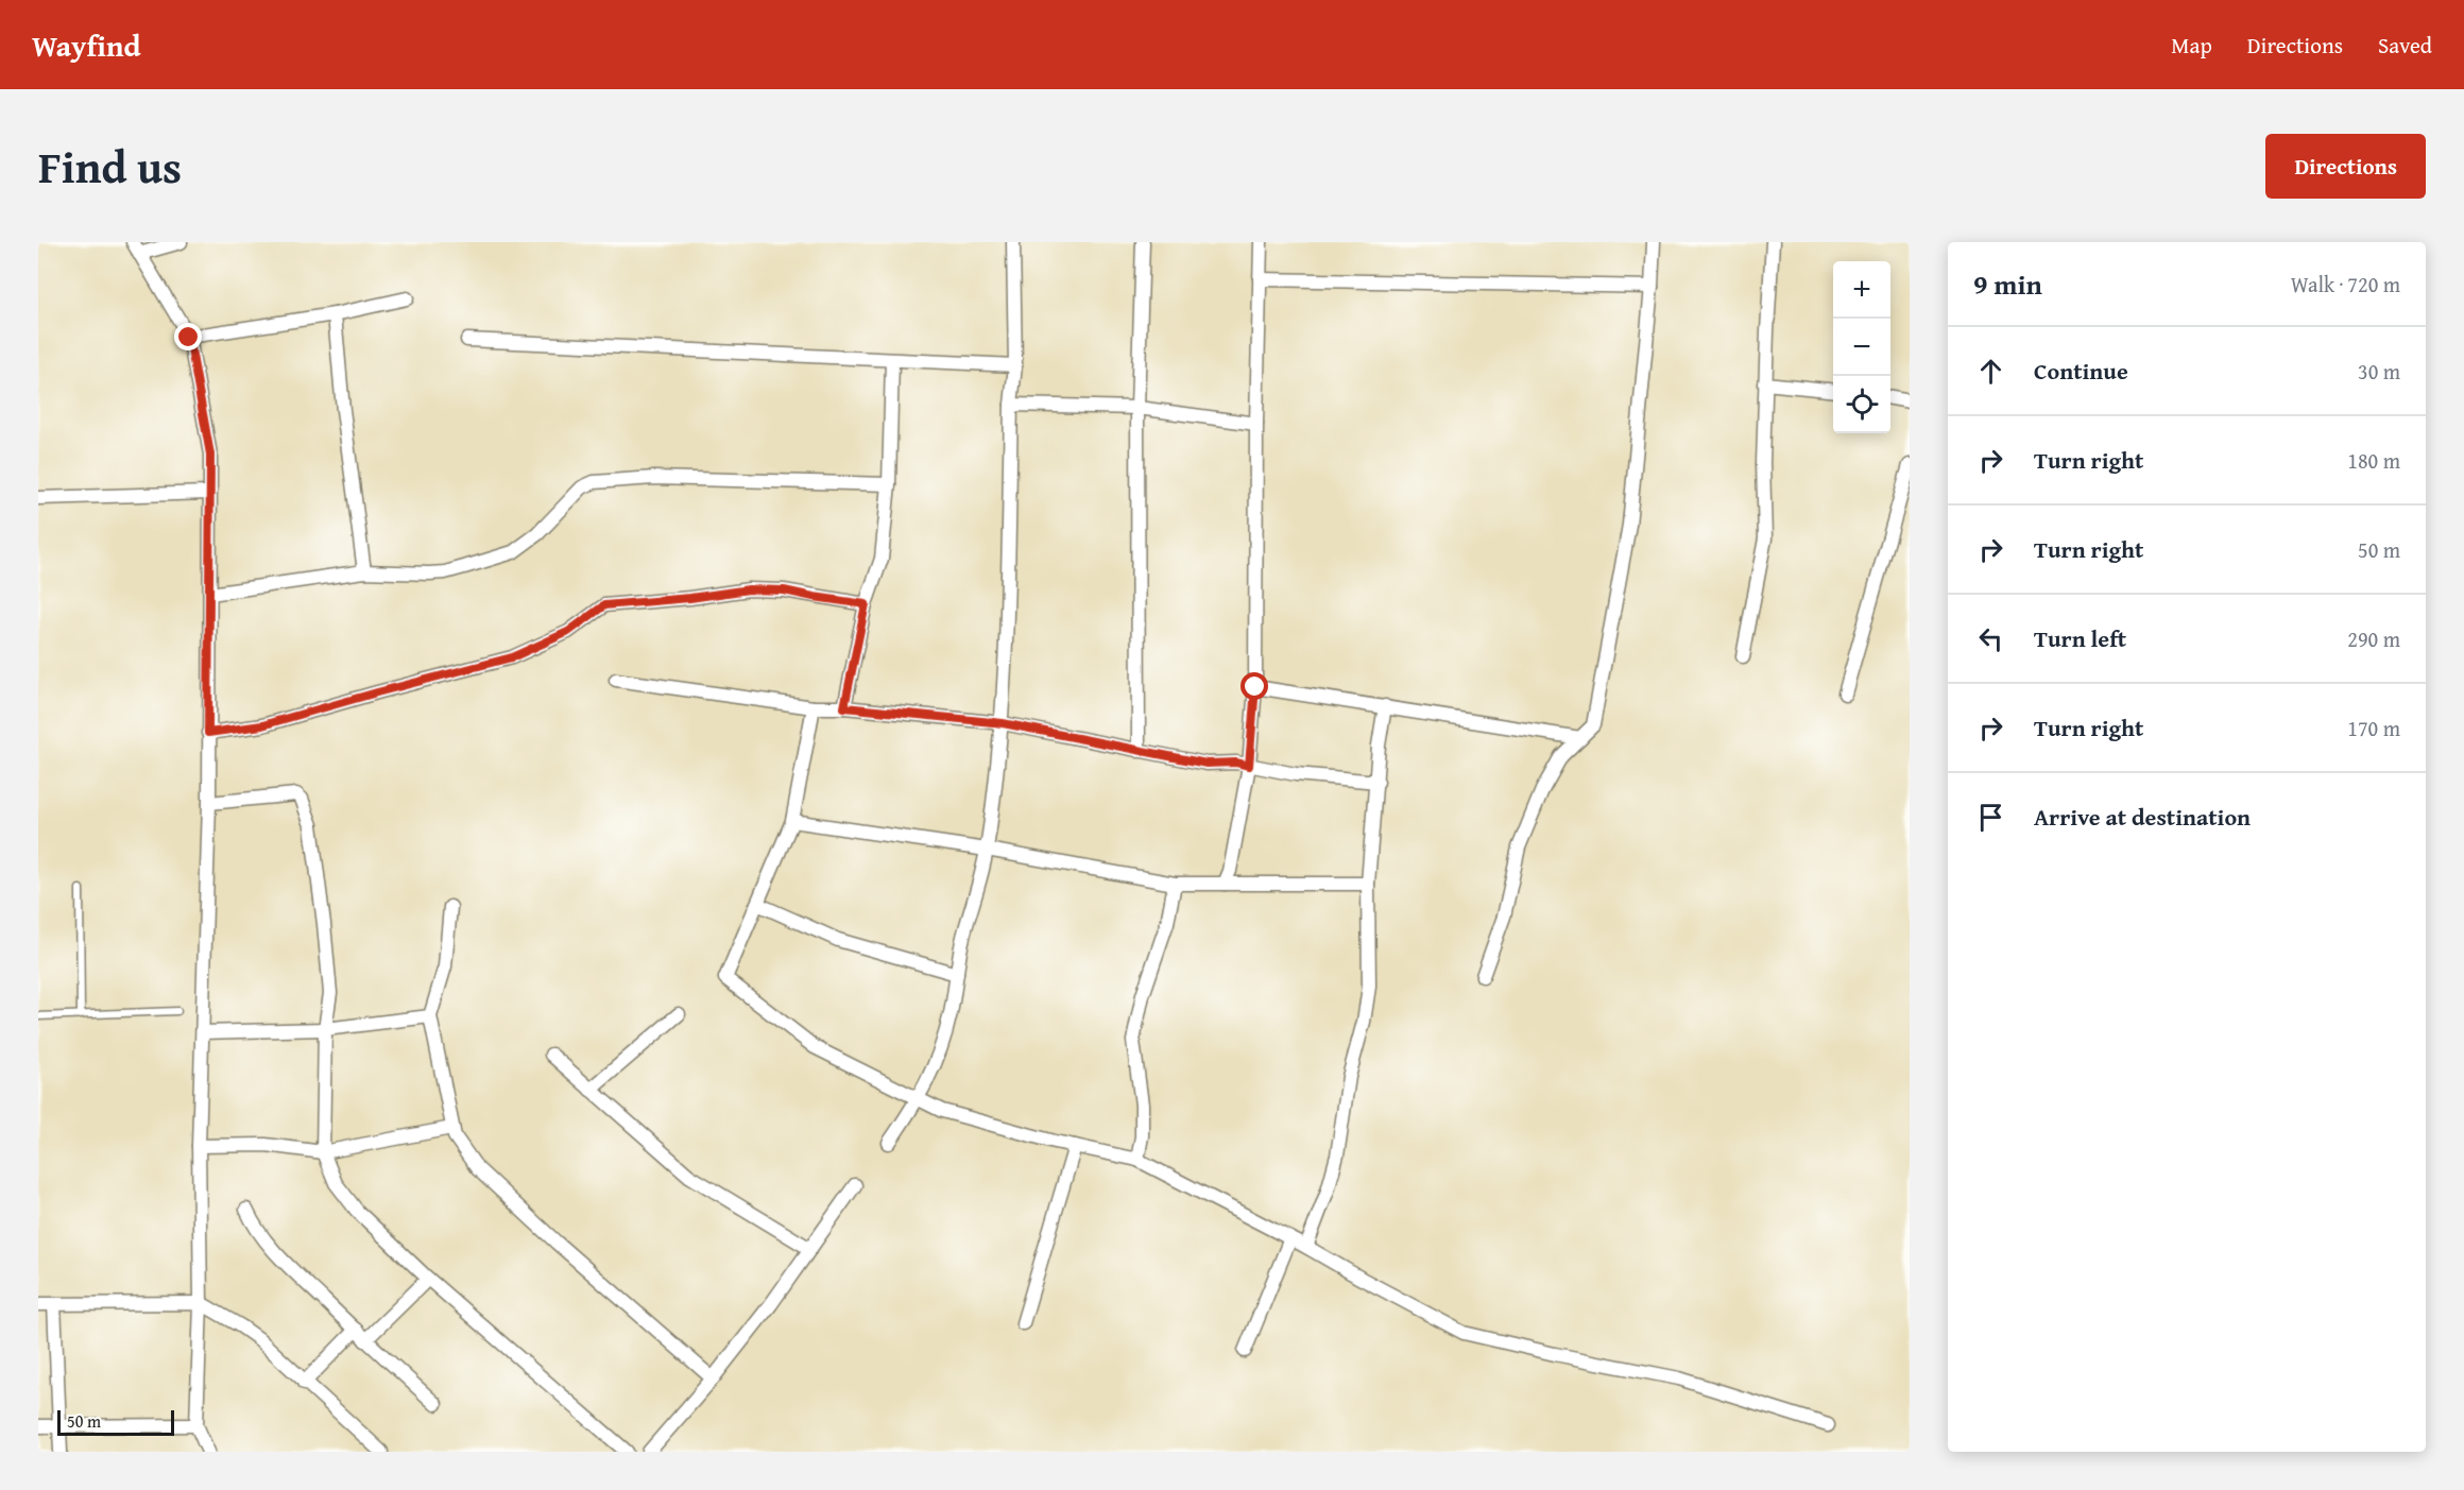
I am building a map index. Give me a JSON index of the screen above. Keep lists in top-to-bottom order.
{
  "scale_bar": "50 m",
  "page": {
    "header": "Wayfind",
    "nav": ["Map", "Directions", "Saved"],
    "title": "Find us",
    "buttons": "Directions",
    "heading": ["9 min", "Walk · 720 m"],
    "map_buttons": ["+", "−"],
    "list": [
      ["Continue", "30 m"],
      ["Turn right", "180 m"],
      ["Turn right", "50 m"],
      ["Turn left", "290 m"],
      ["Turn right", "170 m"],
      "Arrive at destination"
    ],
    "scale": "50 m"
  }
}
